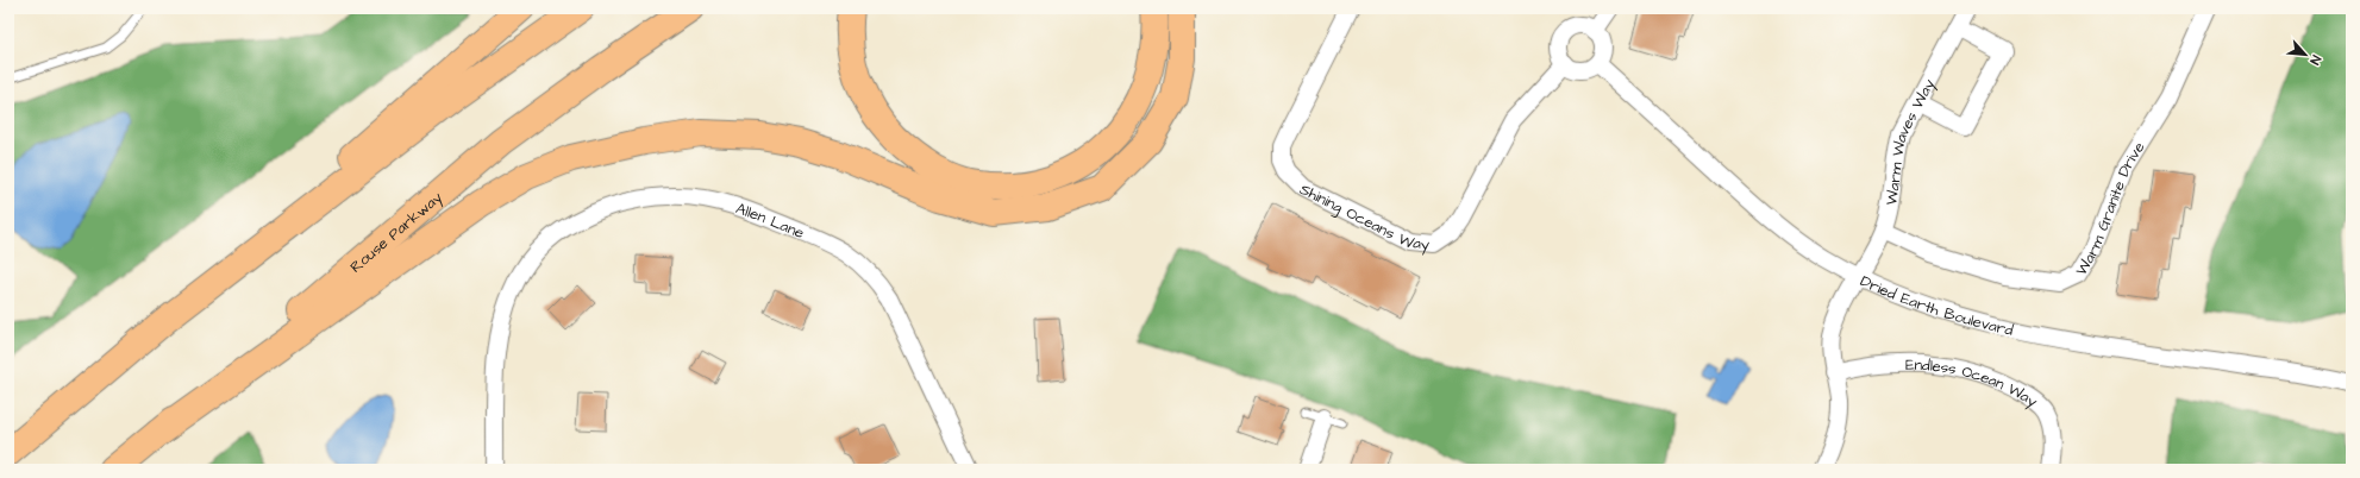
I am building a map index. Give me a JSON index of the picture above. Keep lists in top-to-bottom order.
{
  "streets": {
    "main road": ["Rouse Parkway"],
    "street": [
      "Warm Waves Way",
      "Warm Granite Drive",
      "Shining Oceans Way",
      "Allen Lane",
      "Dried Earth Boulevard",
      "Endless Ocean Way"
    ]
  },
  "crossings": [
    ["Warm Waves Way", "Warm Granite Drive"],
    ["Warm Waves Way", "Dried Earth Boulevard"],
    ["Shining Oceans Way", "Dried Earth Boulevard"]
  ],
  "north": "bottom right"
}
